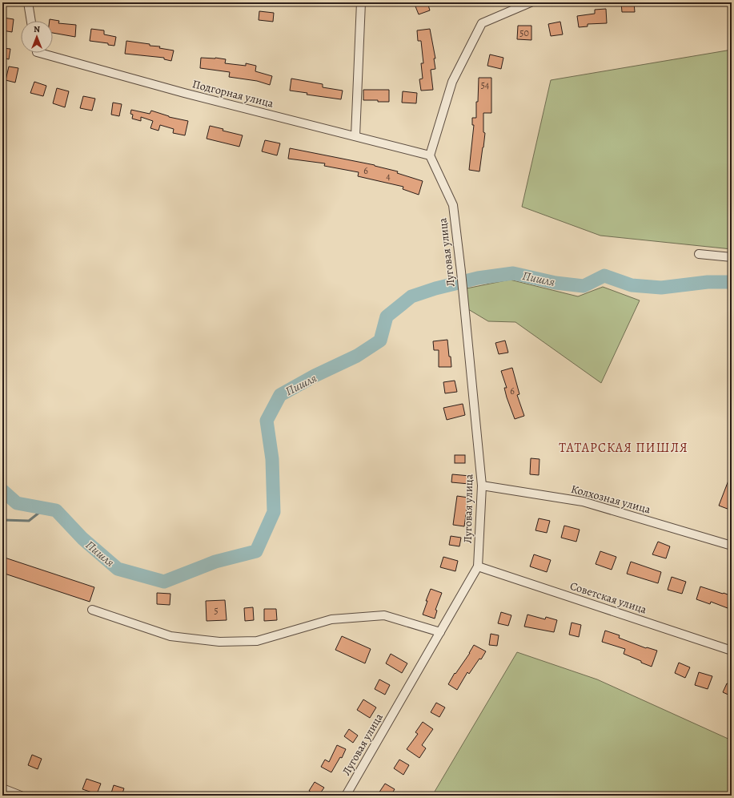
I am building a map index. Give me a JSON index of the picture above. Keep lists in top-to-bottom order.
{
  "streets": {
    "street": [
      "Подгорная улица",
      "Луговая улица",
      "Колхозная улица",
      "Советская улица"
    ]
  },
  "crossings": [
    ["Подгорная улица", "Луговая улица"],
    ["Луговая улица", "Колхозная улица"],
    ["Луговая улица", "Советская улица"]
  ],
  "districts": ["ТАТАРСКАЯ ПИШЛЯ"],
  "water": ["Пишля"],
  "house_numbers": [
    "50",
    "54",
    "6",
    "4",
    "6",
    "5"
  ],
  "north": "top"
}
